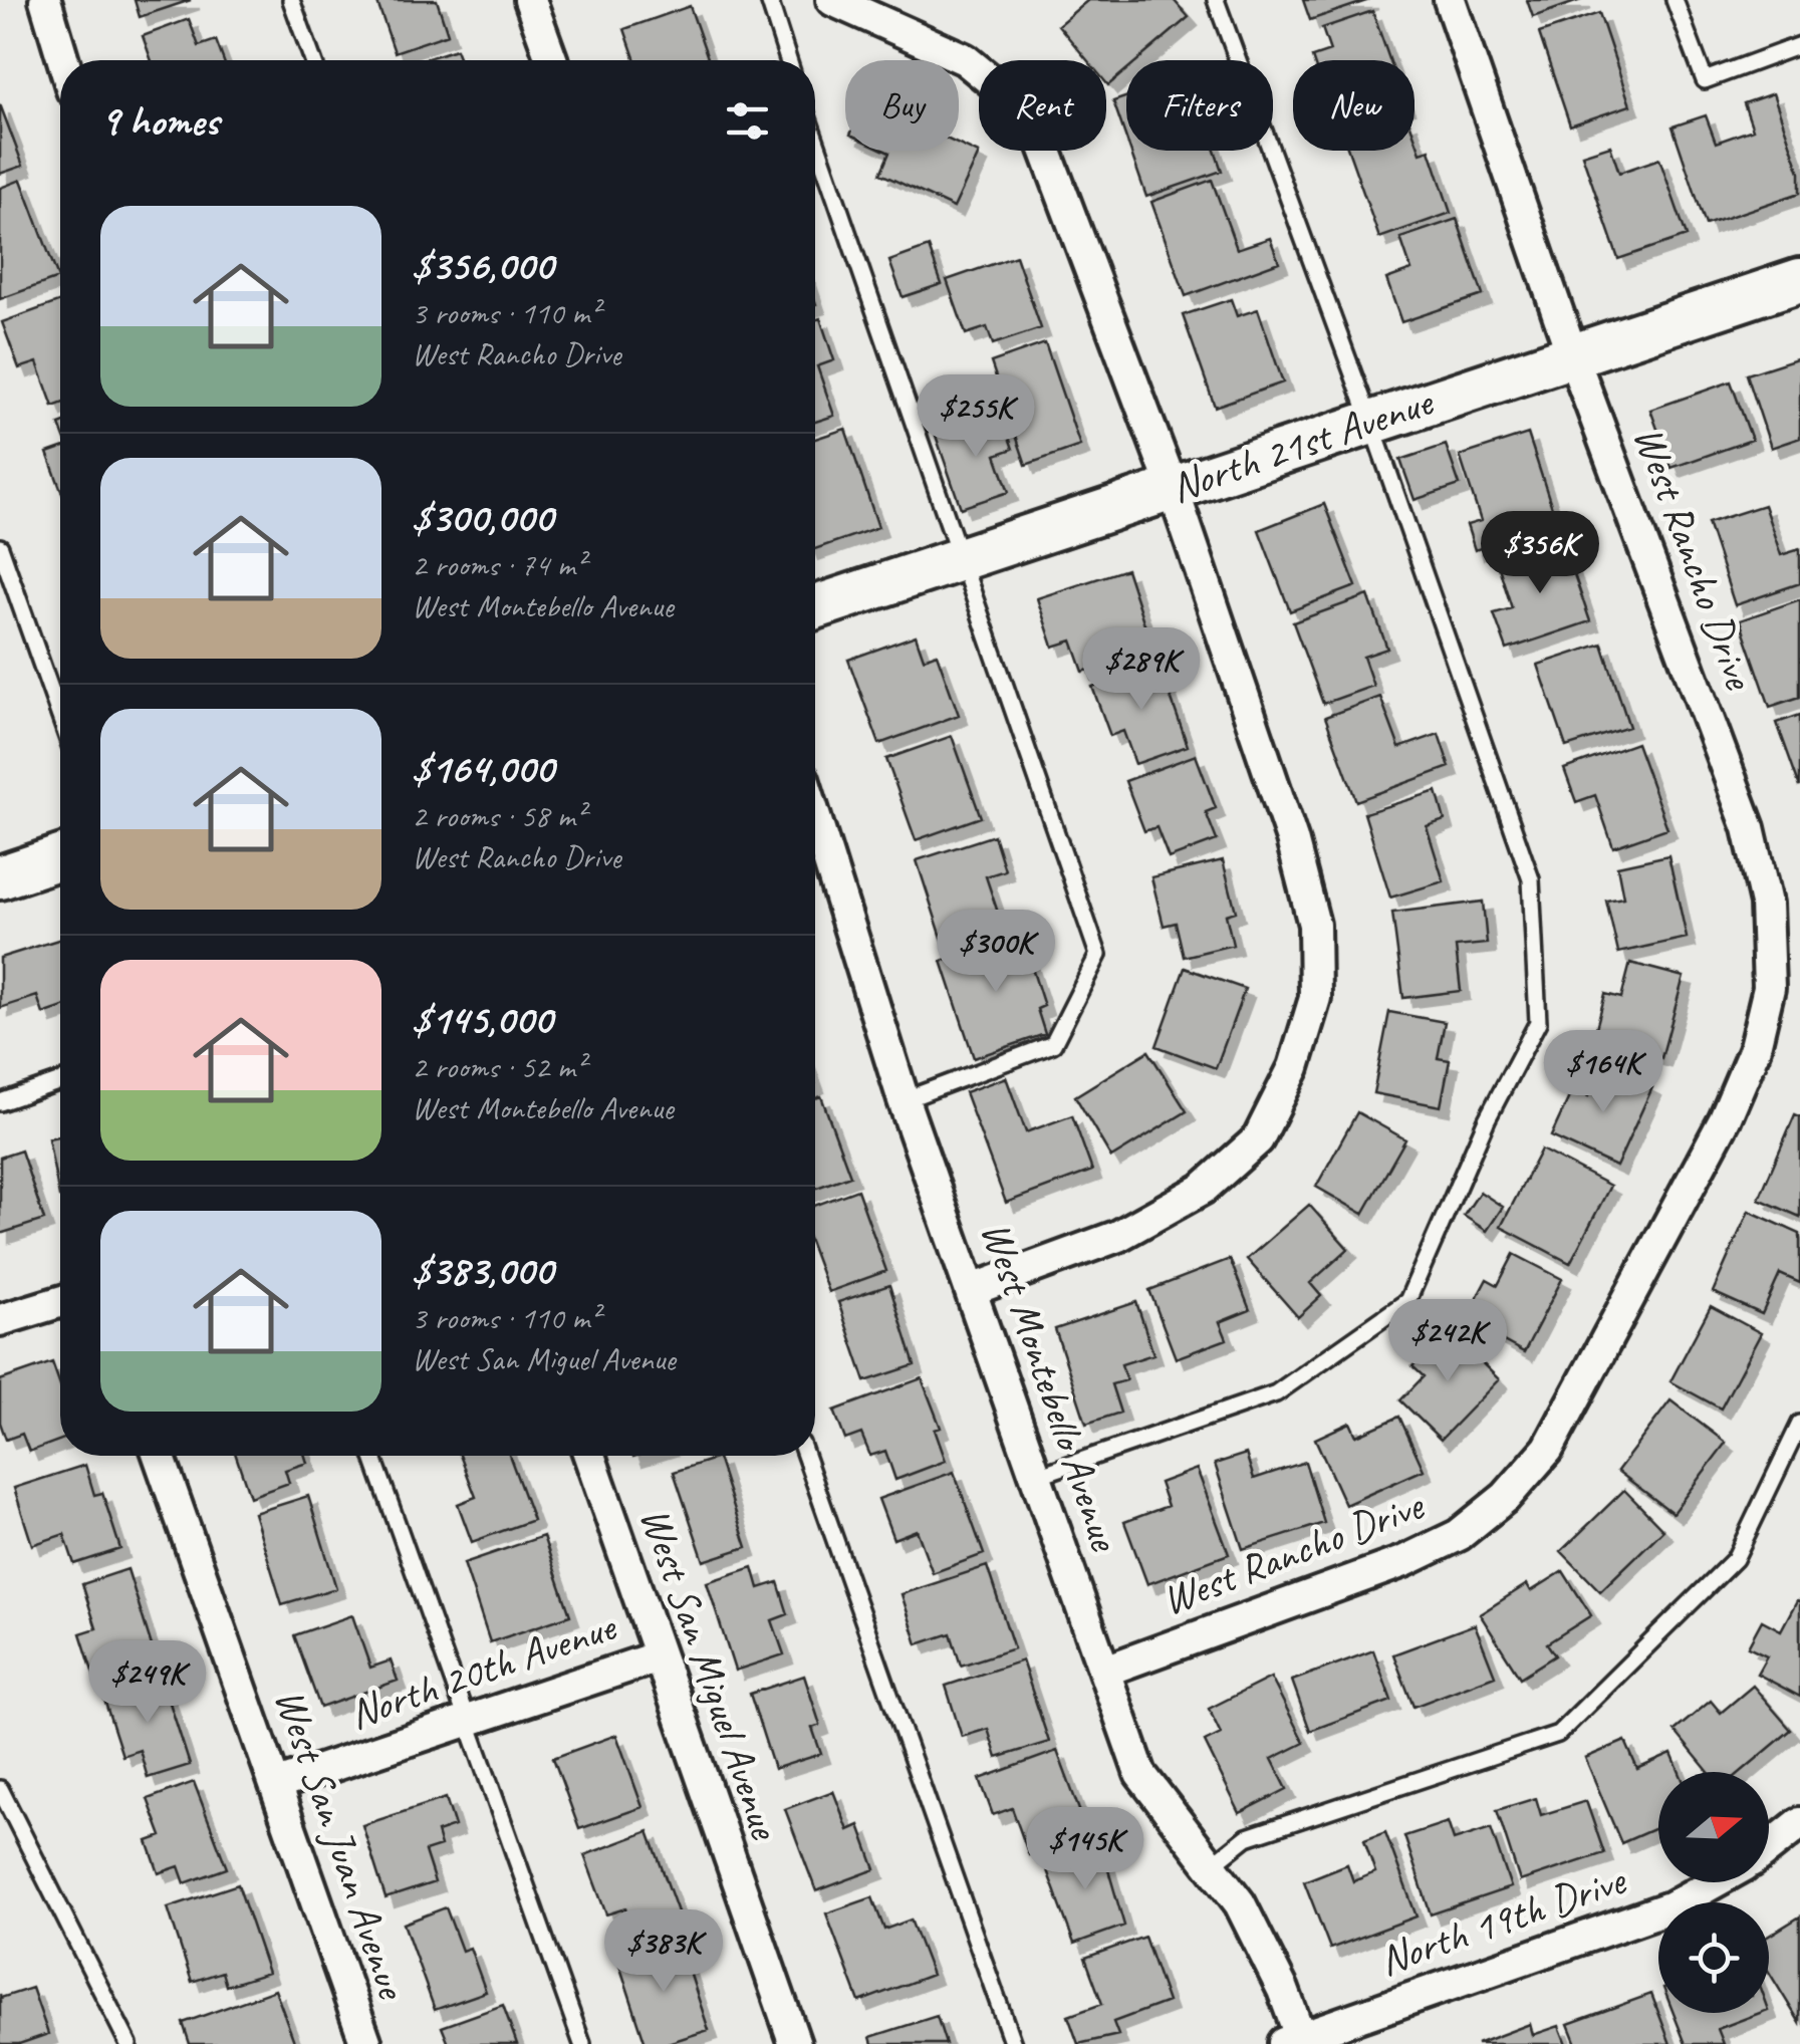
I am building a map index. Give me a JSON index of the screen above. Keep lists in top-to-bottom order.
{
  "streets": {
    "street": [
      "North 21st Avenue",
      "West Rancho Drive",
      "West Montebello Avenue",
      "North 20th Avenue",
      "West San Miguel Avenue",
      "West San Juan Avenue",
      "North 19th Drive"
    ]
  },
  "crossings": [
    ["North 21st Avenue", "West Rancho Drive"],
    ["West Rancho Drive", "West Montebello Avenue"],
    ["West Montebello Avenue", "North 19th Drive"],
    ["North 20th Avenue", "West San Miguel Avenue"],
    ["North 20th Avenue", "West San Juan Avenue"]
  ],
  "north": "right",
  "page": {
    "chip": [
      "Buy",
      "Rent",
      "Filters",
      "New"
    ],
    "heading": "9 homes",
    "list": [
      {
        "name": "$356,000",
        "note": "3 rooms · 110 m² · West Rancho Drive"
      },
      {
        "name": "$300,000",
        "note": "2 rooms · 74 m² · West Montebello Avenue"
      },
      {
        "name": "$164,000",
        "note": "2 rooms · 58 m² · West Rancho Drive"
      },
      {
        "name": "$145,000",
        "note": "2 rooms · 52 m² · West Montebello Avenue"
      },
      {
        "name": "$383,000",
        "note": "3 rooms · 110 m² · West San Miguel Avenue"
      }
    ],
    "price": [
      "$255K",
      "$356K",
      "$289K",
      "$300K",
      "$164K",
      "$242K",
      "$249K",
      "$145K",
      "$383K"
    ]
  }
}
